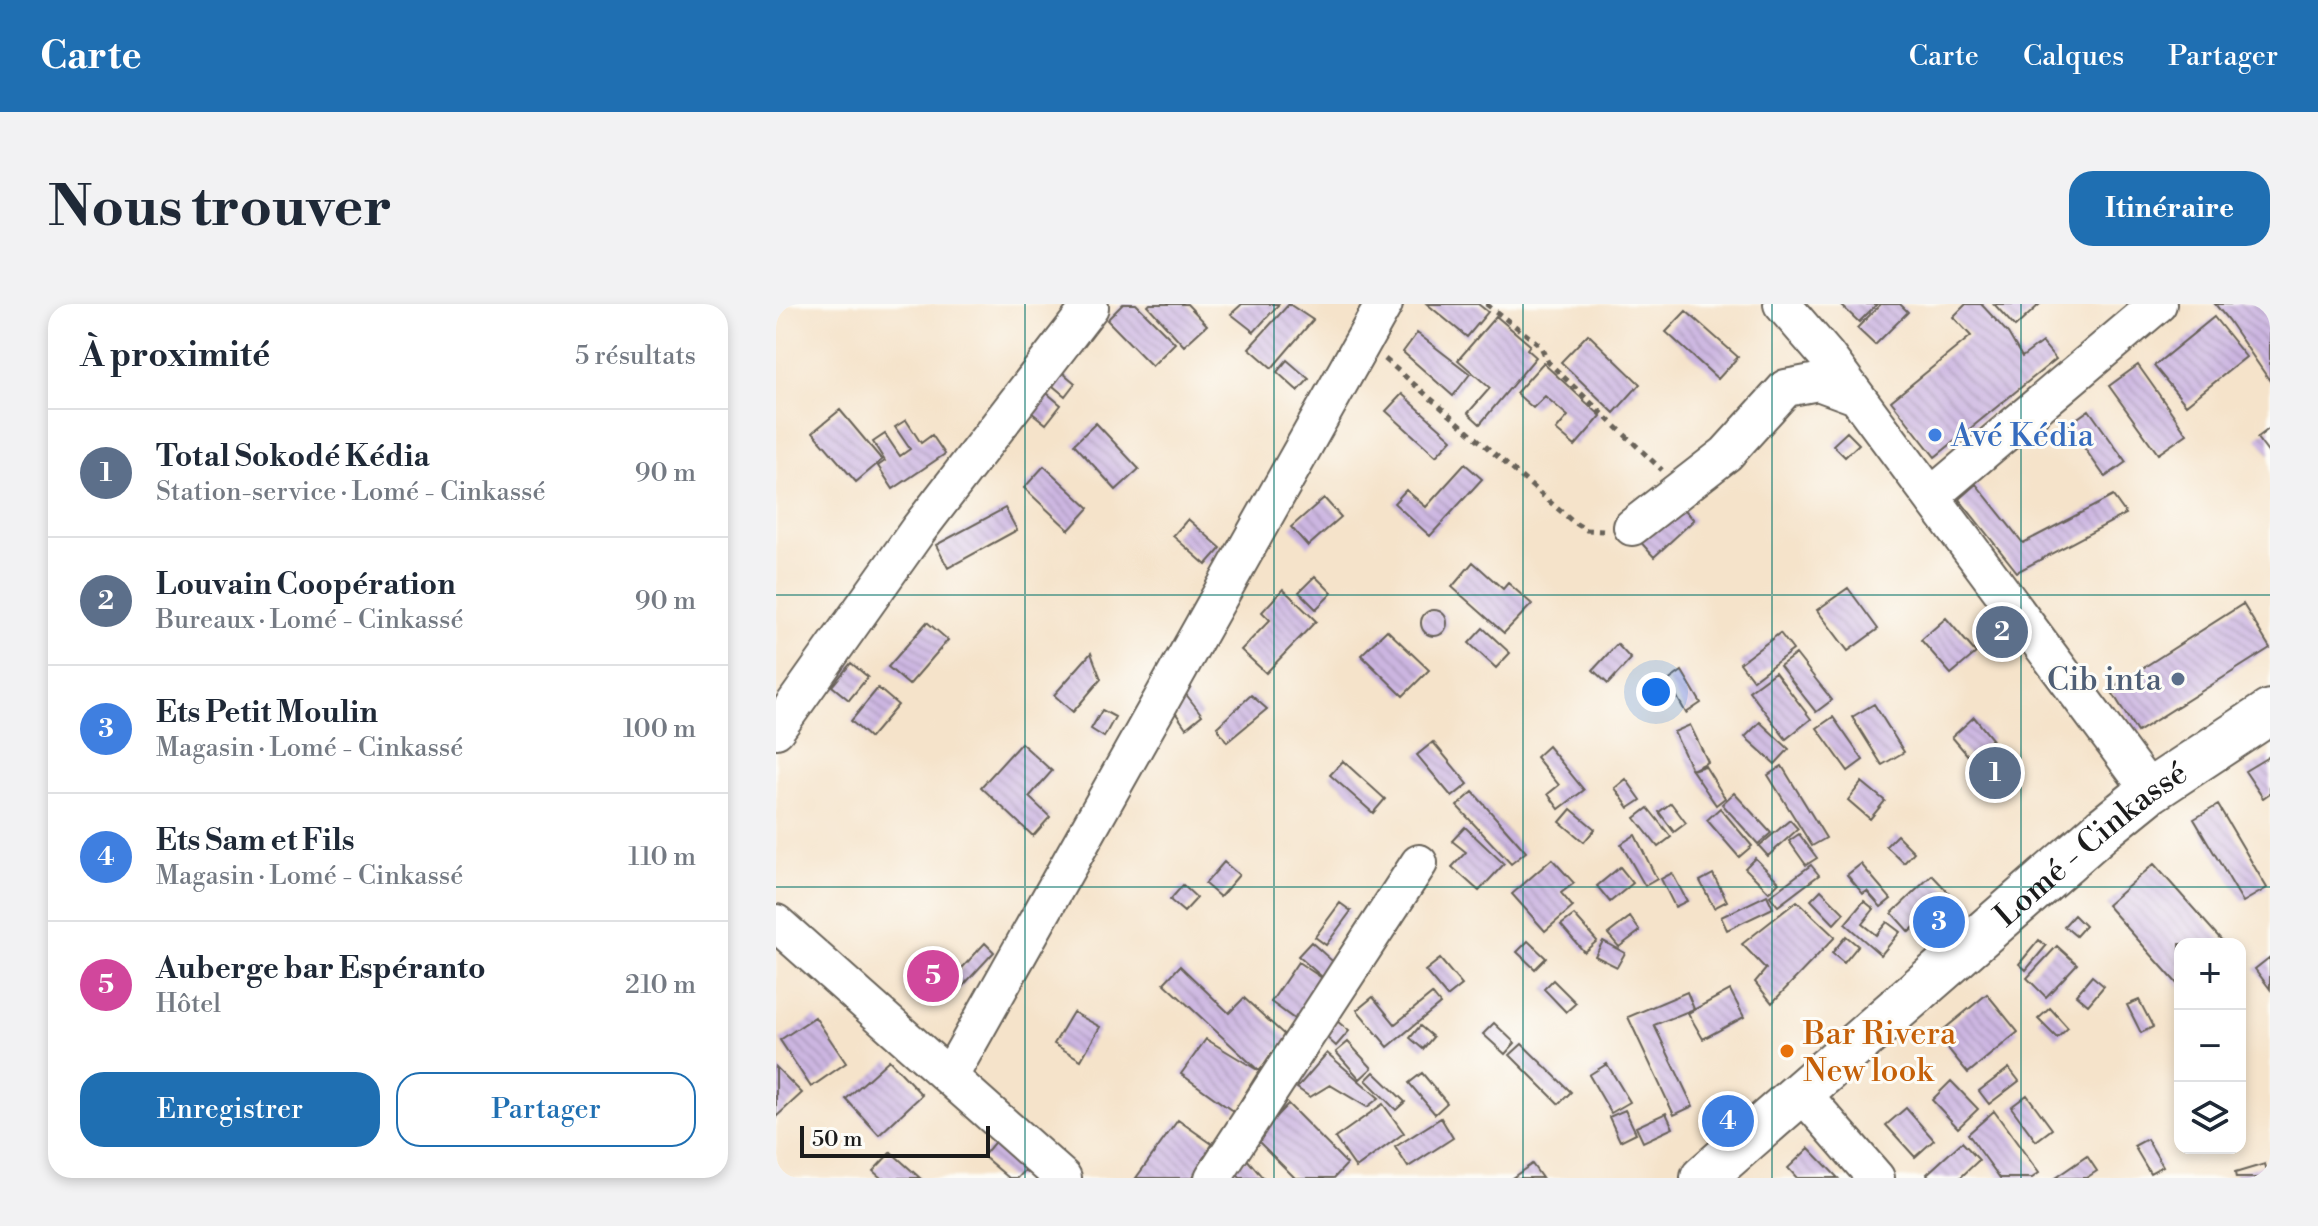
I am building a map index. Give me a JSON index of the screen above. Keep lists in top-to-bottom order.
{
  "streets": {
    "highway": ["Lomé - Cinkassé"]
  },
  "places": ["Avé Kédia", "Cib inta", "Bar Rivera New look"],
  "scale_bar": "50 m",
  "page": {
    "header": "Carte",
    "nav": ["Carte", "Calques", "Partager"],
    "buttons": [
      "Itinéraire",
      ["Enregistrer", "Partager"]
    ],
    "title": "Nous trouver",
    "heading": ["À proximité", "5 résultats"],
    "list": [
      {
        "mark": "1",
        "name": "Total Sokodé Kédia",
        "note": "Station-service · Lomé - Cinkassé",
        "value": "90 m"
      },
      {
        "mark": "2",
        "name": "Louvain Coopération",
        "note": "Bureaux · Lomé - Cinkassé",
        "value": "90 m"
      },
      {
        "mark": "3",
        "name": "Ets Petit Moulin",
        "note": "Magasin · Lomé - Cinkassé",
        "value": "100 m"
      },
      {
        "mark": "4",
        "name": "Ets Sam et Fils",
        "note": "Magasin · Lomé - Cinkassé",
        "value": "110 m"
      },
      {
        "mark": "5",
        "name": "Auberge bar Espéranto",
        "note": "Hôtel",
        "value": "210 m"
      }
    ],
    "pins": [
      "2",
      "1",
      "3",
      "5",
      "4"
    ],
    "map_buttons": ["+", "−"],
    "scale": "50 m"
  }
}
